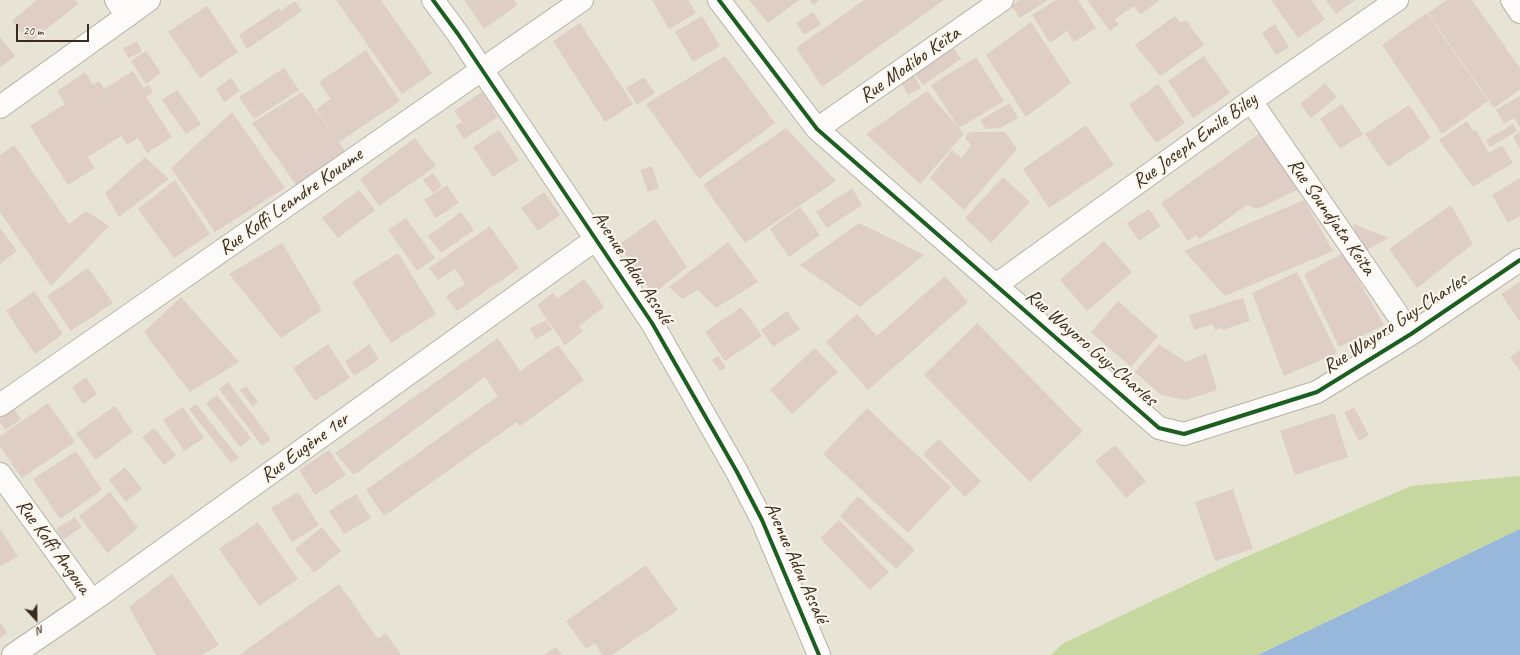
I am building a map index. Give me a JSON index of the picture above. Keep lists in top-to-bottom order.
{
  "streets": {
    "street": [
      "Rue Modibo Keïta",
      "Rue Joseph Emile Biley",
      "Rue Koffi Leandre Kouame",
      "Rue Soundjata Keïta",
      "Avenue Adou Assalé",
      "Rue Wayoro Guy-Charles",
      "Rue Eugène 1er",
      "Rue Koffi Angoua"
    ]
  },
  "crossings": [
    ["Rue Modibo Keïta", "Rue Wayoro Guy-Charles"],
    ["Rue Joseph Emile Biley", "Rue Soundjata Keïta"],
    ["Rue Joseph Emile Biley", "Rue Wayoro Guy-Charles"],
    ["Rue Koffi Leandre Kouame", "Avenue Adou Assalé"],
    ["Rue Soundjata Keïta", "Rue Wayoro Guy-Charles"],
    ["Avenue Adou Assalé", "Rue Eugène 1er"],
    ["Rue Eugène 1er", "Rue Koffi Angoua"]
  ],
  "scale_bar": "20 m",
  "north": "bottom"
}
